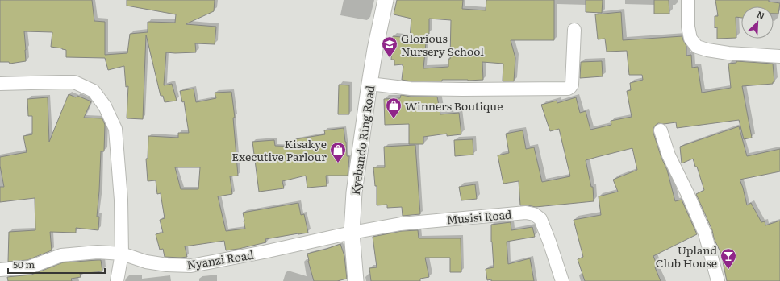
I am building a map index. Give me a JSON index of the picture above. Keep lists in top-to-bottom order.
{
  "streets": {
    "street": ["Kyebando Ring Road", "Musisi Road", "Nyanzi Road"]
  },
  "crossings": [
    ["Kyebando Ring Road", "Musisi Road"],
    ["Kyebando Ring Road", "Nyanzi Road"],
    ["Musisi Road", "Nyanzi Road"]
  ],
  "places": {
    "school or university": ["Glorious Nursery School"],
    "shop": ["Winners Boutique", "Kisakye Executive Parlour"],
    "bar": ["Upland Club House"]
  },
  "scale_bar": "50 m",
  "north": "top right"
}
